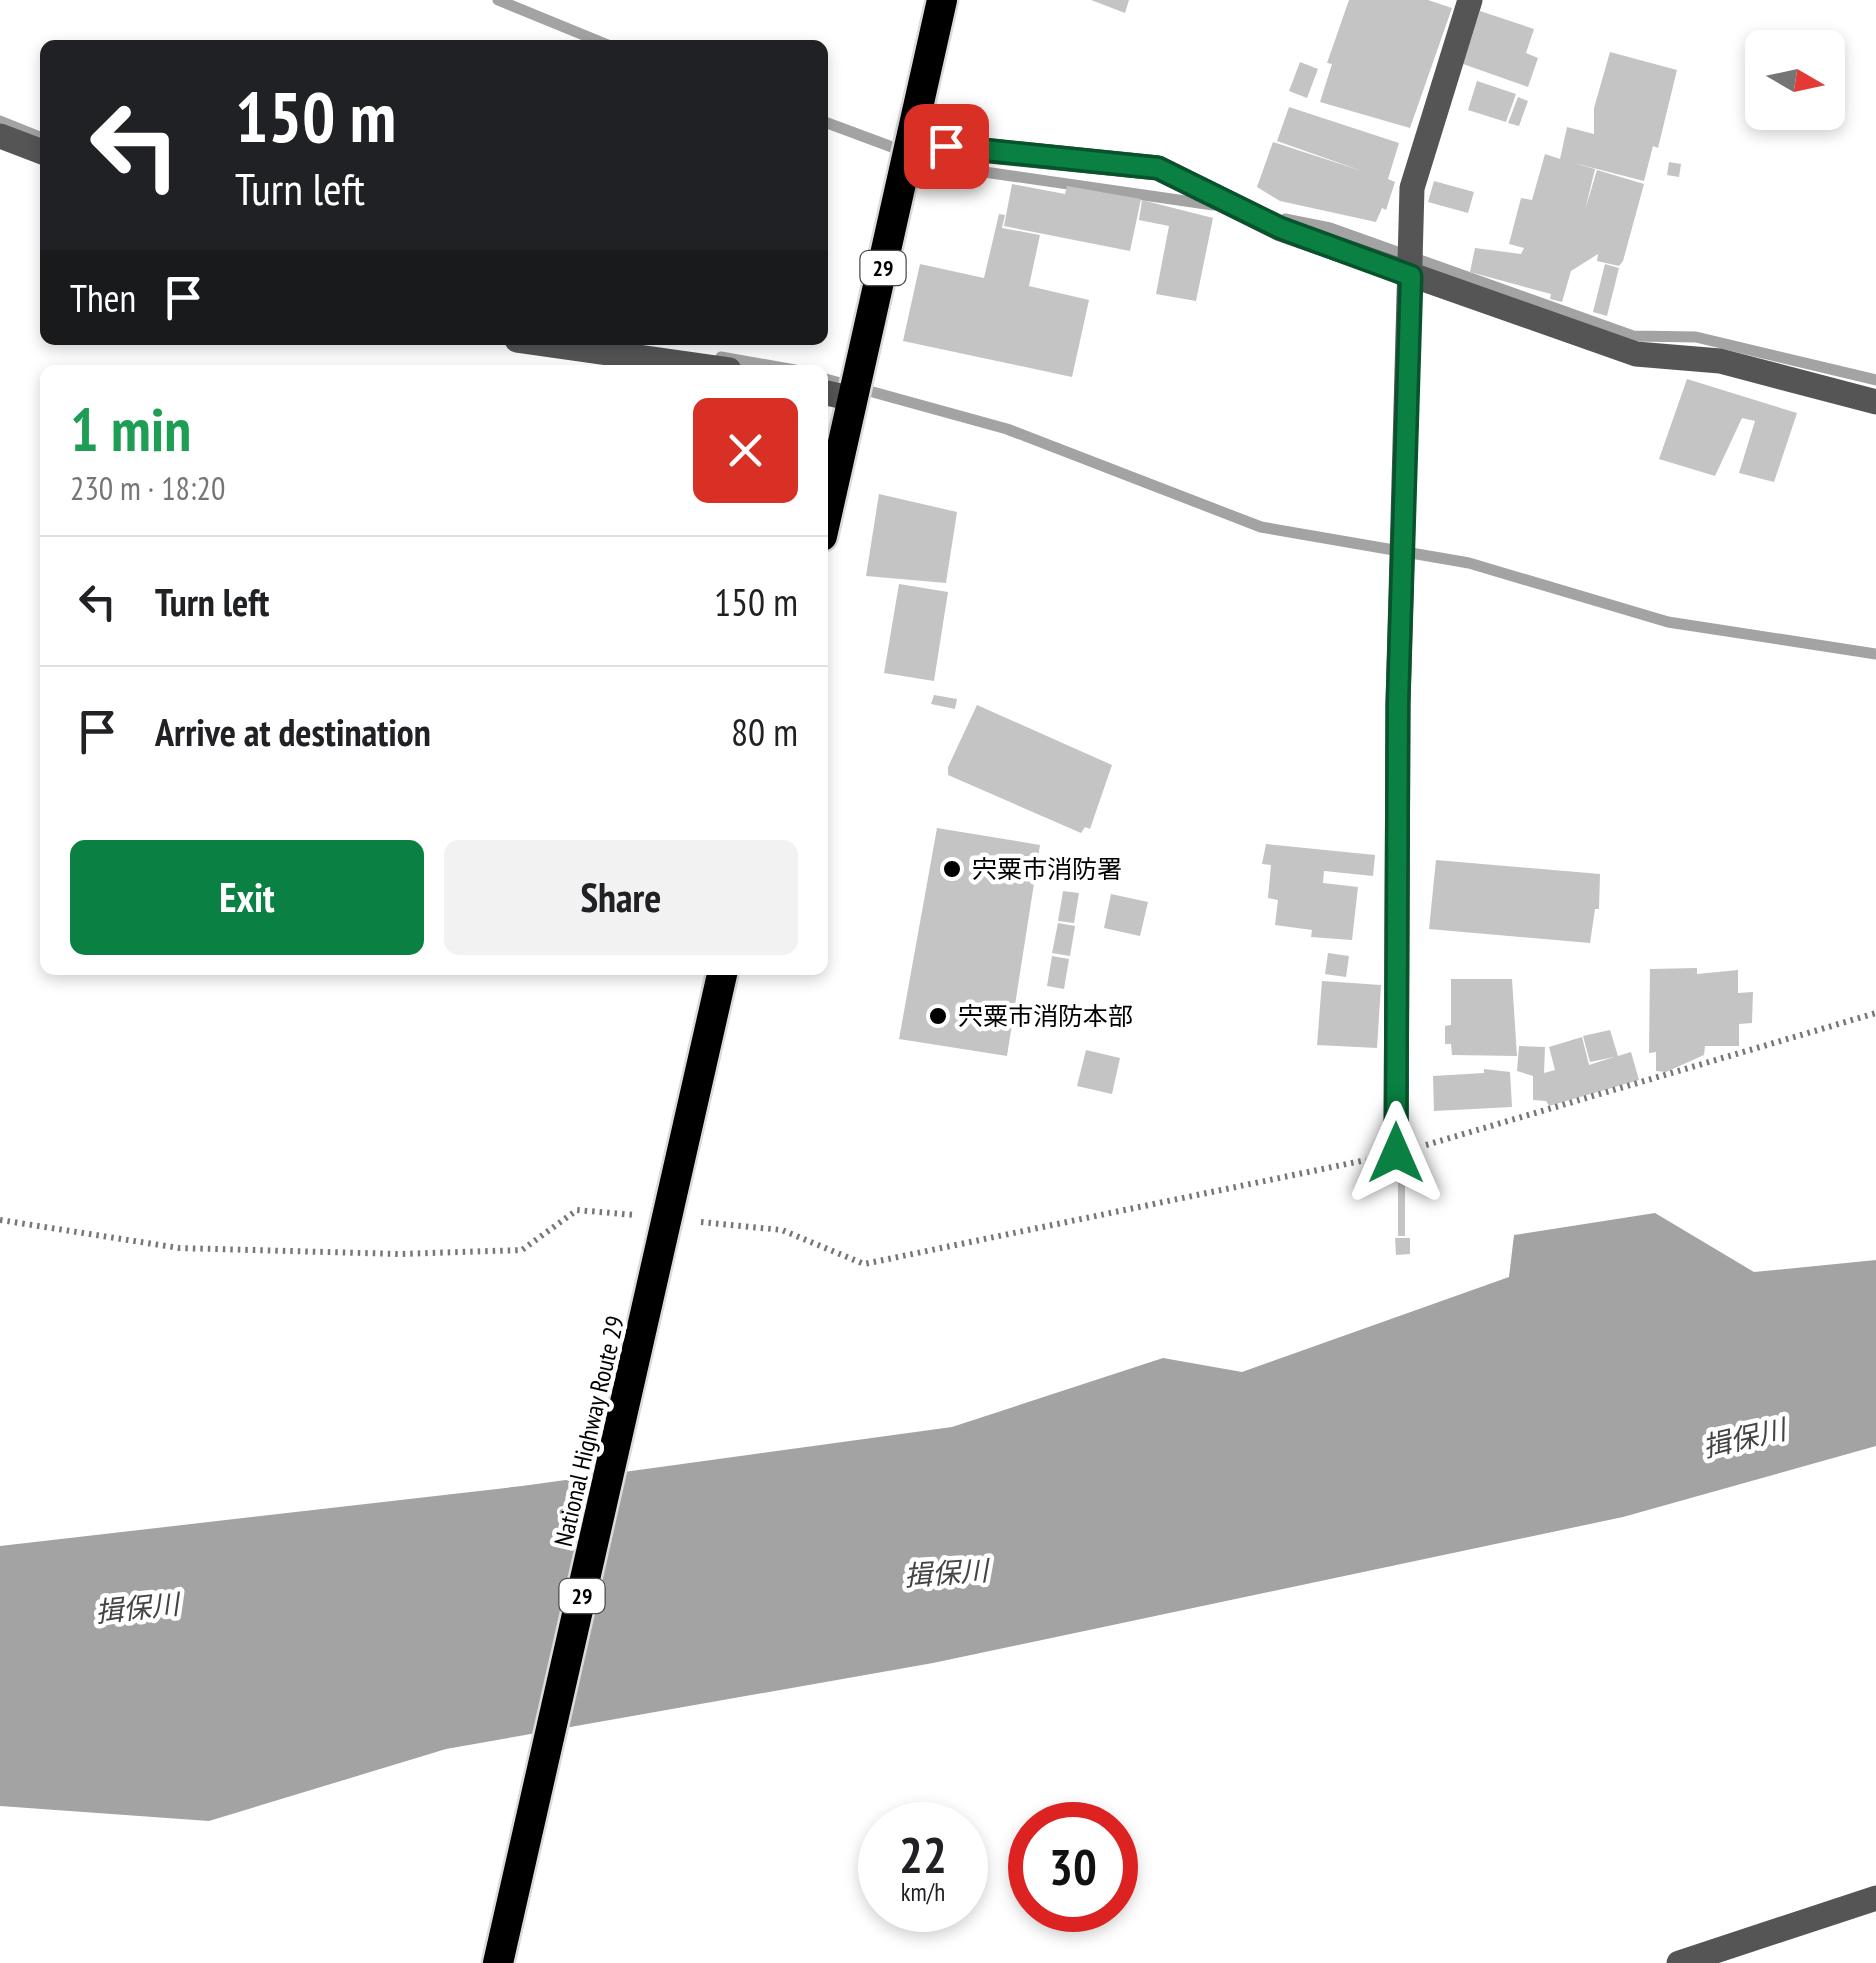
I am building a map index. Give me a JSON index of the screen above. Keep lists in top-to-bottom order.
{
  "streets": {
    "highway": ["29", "National Highway Route 29"]
  },
  "water": ["揖保川"],
  "places": ["宍粟市消防署", "宍粟市消防本部"],
  "north": "right",
  "page": {
    "turn": ["150 m", "Turn left"],
    "then": "Then",
    "heading": ["1 min", "230 m · 18:20"],
    "list": [
      {
        "name": "Turn left",
        "value": "150 m"
      },
      {
        "name": "Arrive at destination",
        "value": "80 m"
      }
    ],
    "buttons": ["Exit", "Share"],
    "speed": "22 km/h",
    "limit": "30"
  }
}
